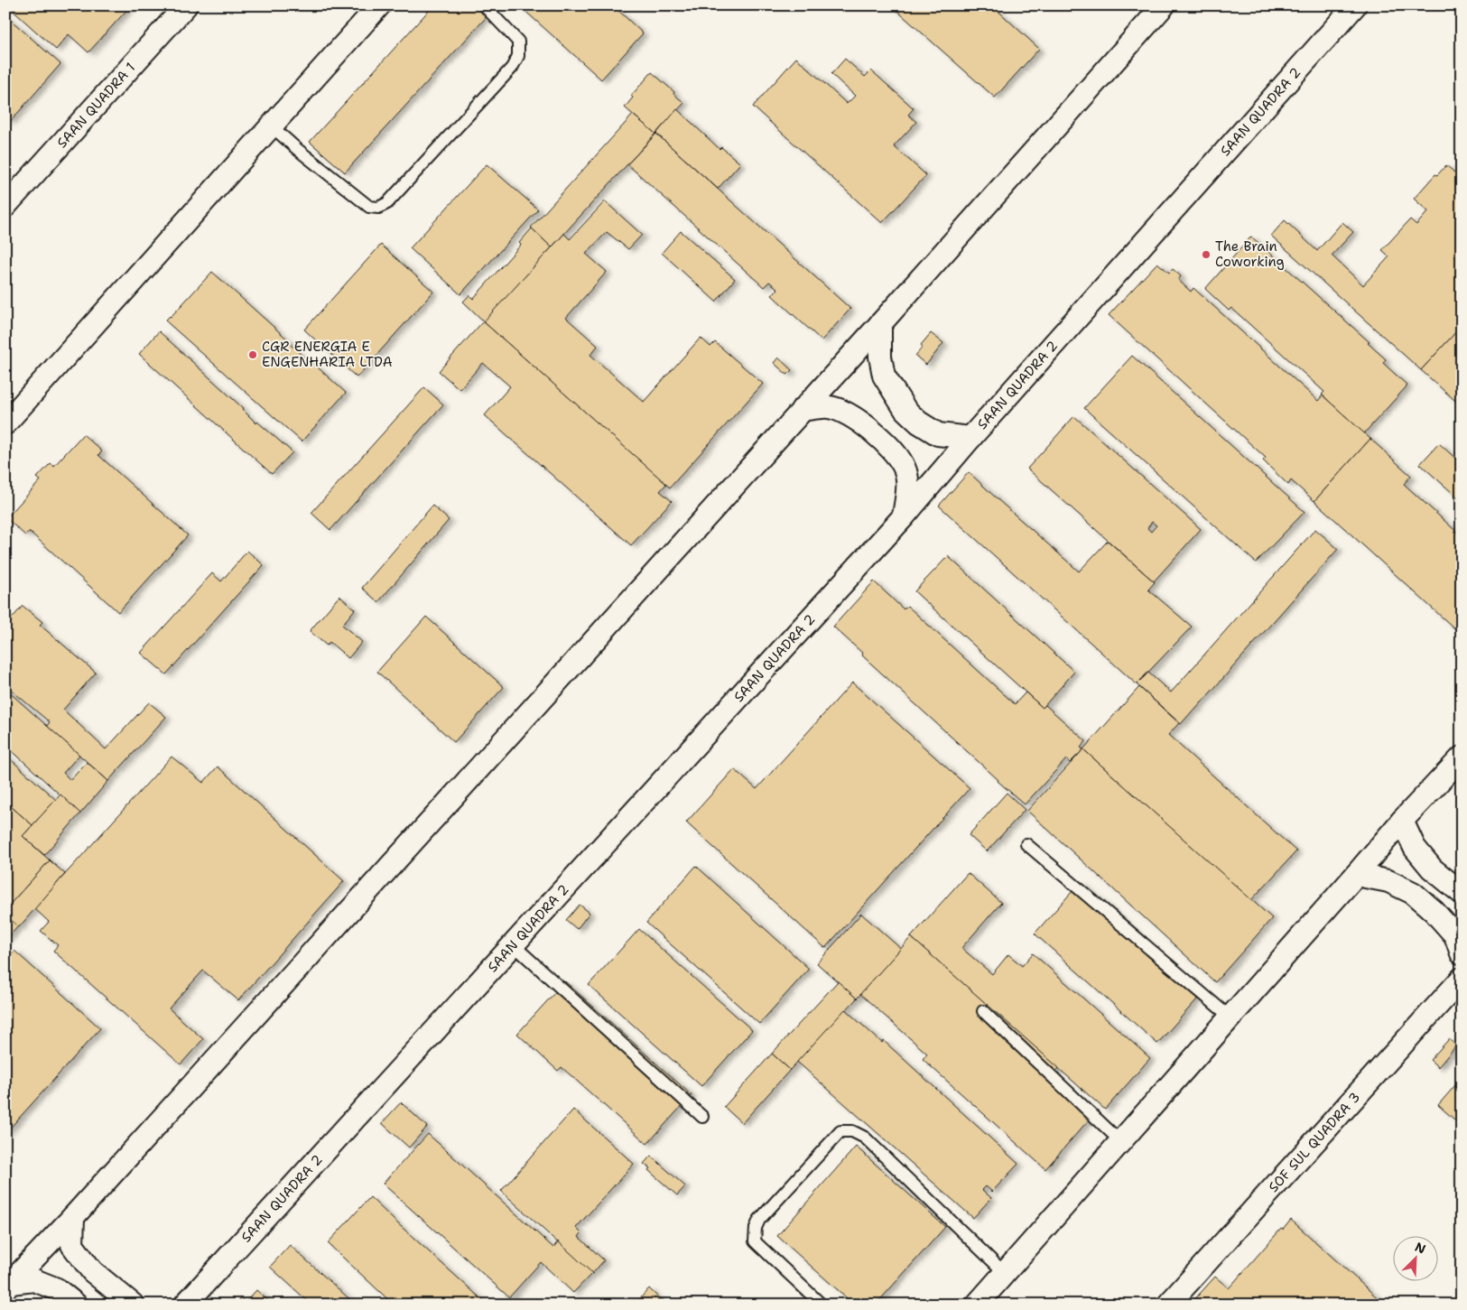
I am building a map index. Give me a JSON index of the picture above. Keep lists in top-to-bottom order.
{
  "streets": {
    "street": ["SAAN QUADRA 1", "SAAN QUADRA 2", "SOF SUL QUADRA 3"]
  },
  "places": ["The Brain Coworking", "CGR ENERGIA E ENGENHARIA LTDA"],
  "north": "top right"
}
